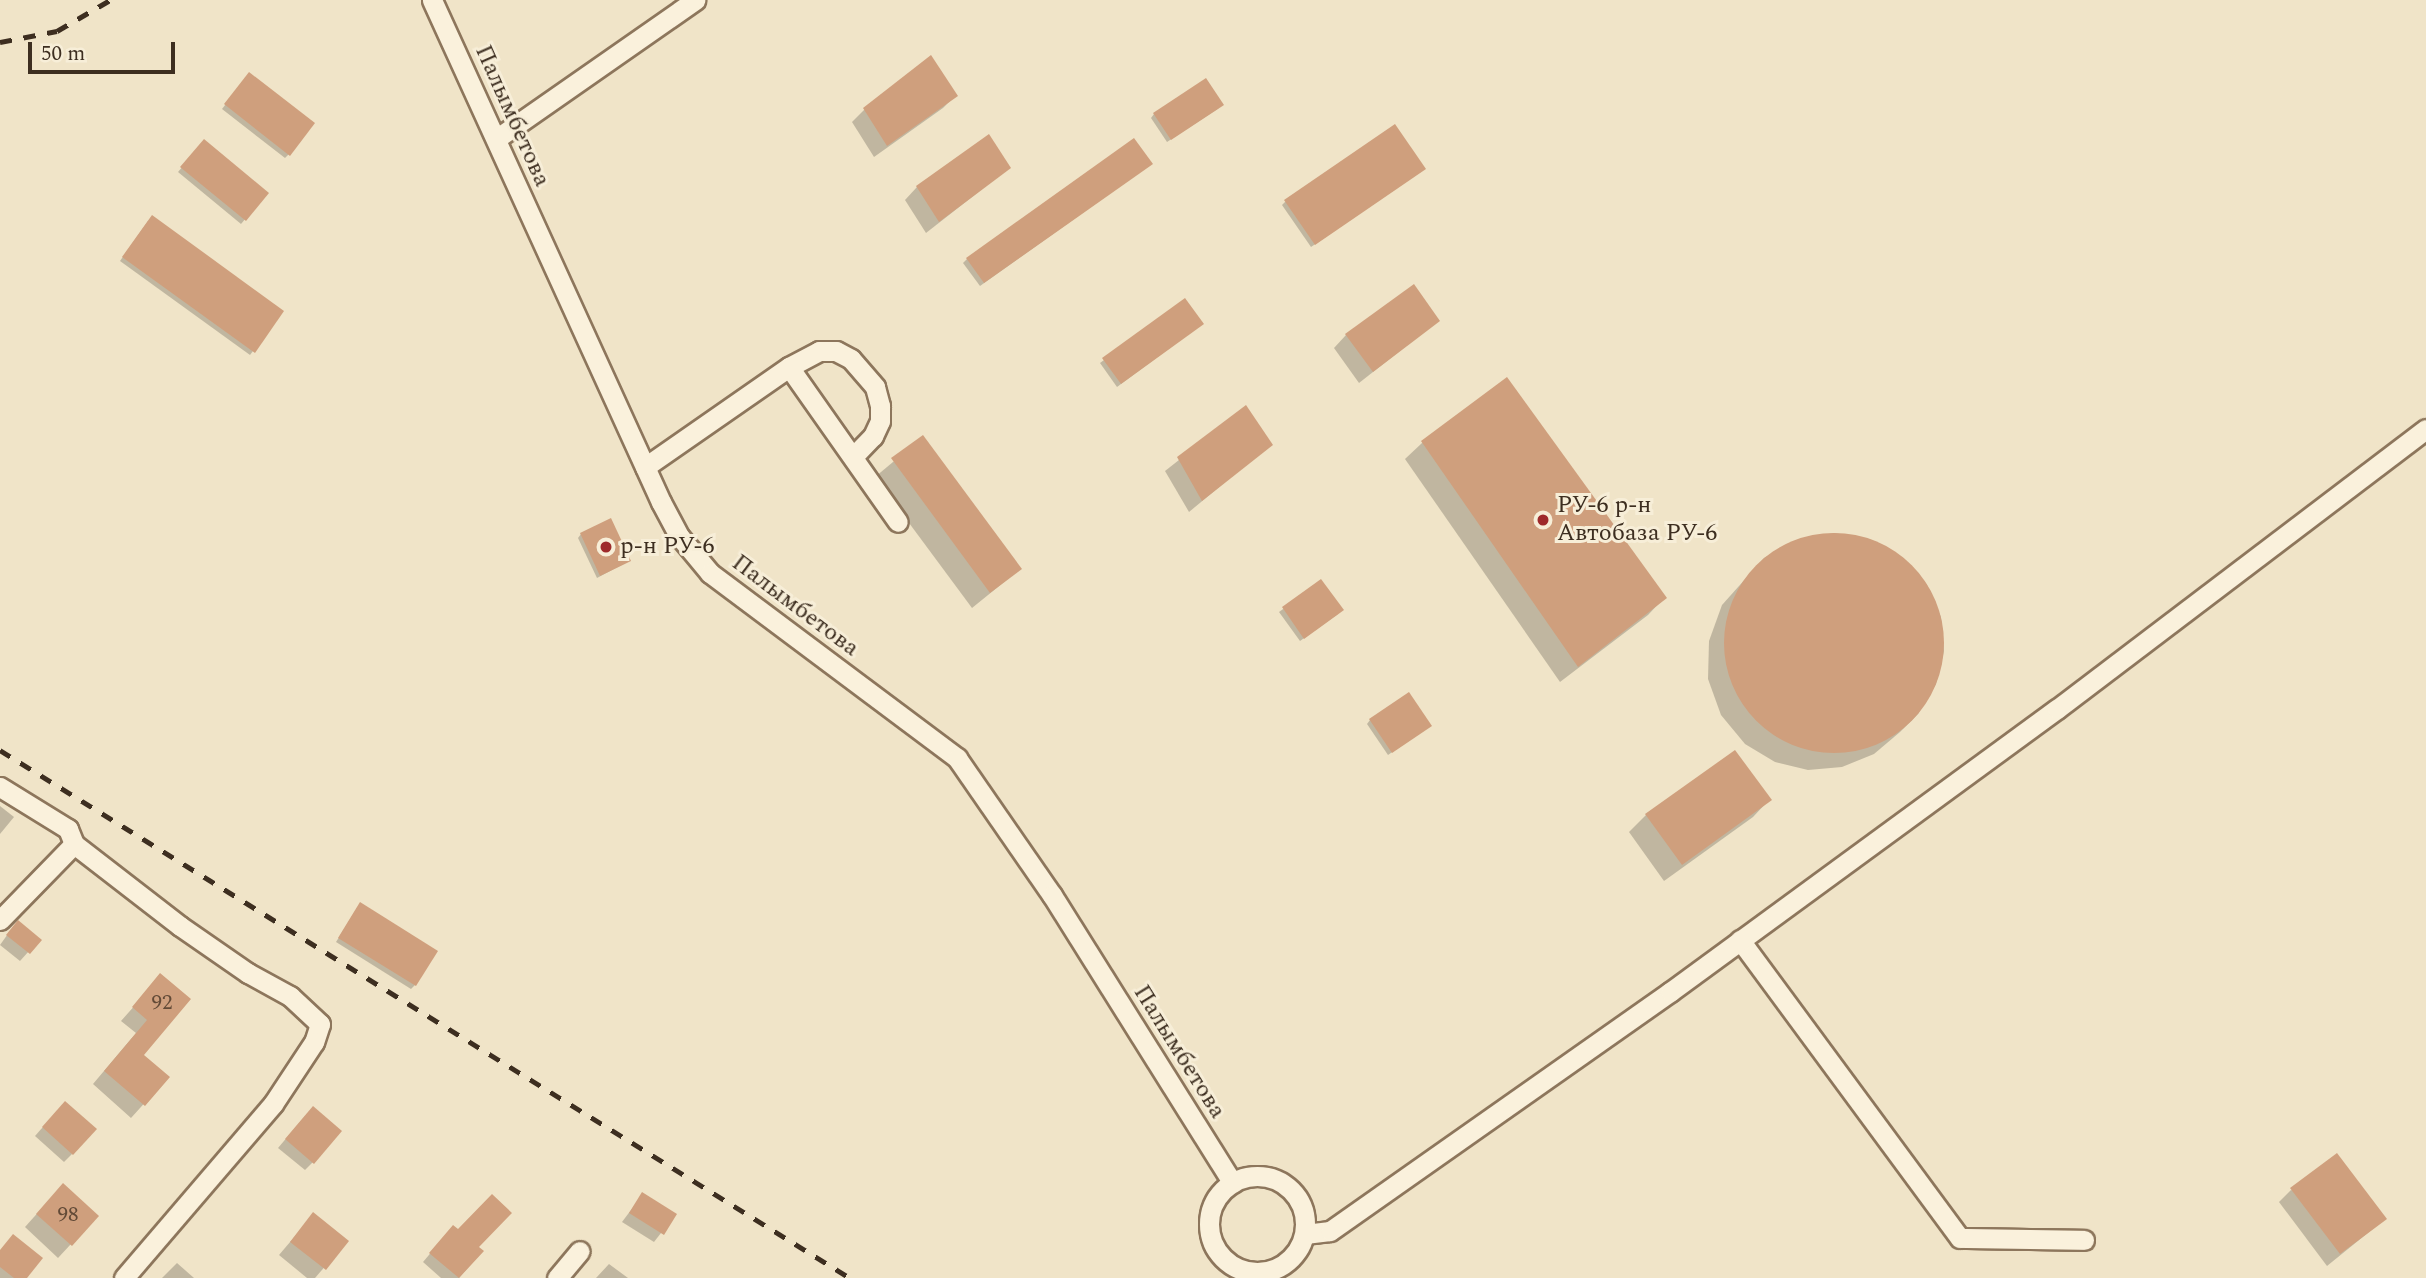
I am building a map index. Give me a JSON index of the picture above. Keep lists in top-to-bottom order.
{
  "streets": {
    "street": ["Палымбетова"]
  },
  "places": ["РУ-6 р-н Автобаза РУ-6", "р-н РУ-6"],
  "house_numbers": ["92", "98"],
  "scale_bar": "50 m"
}
